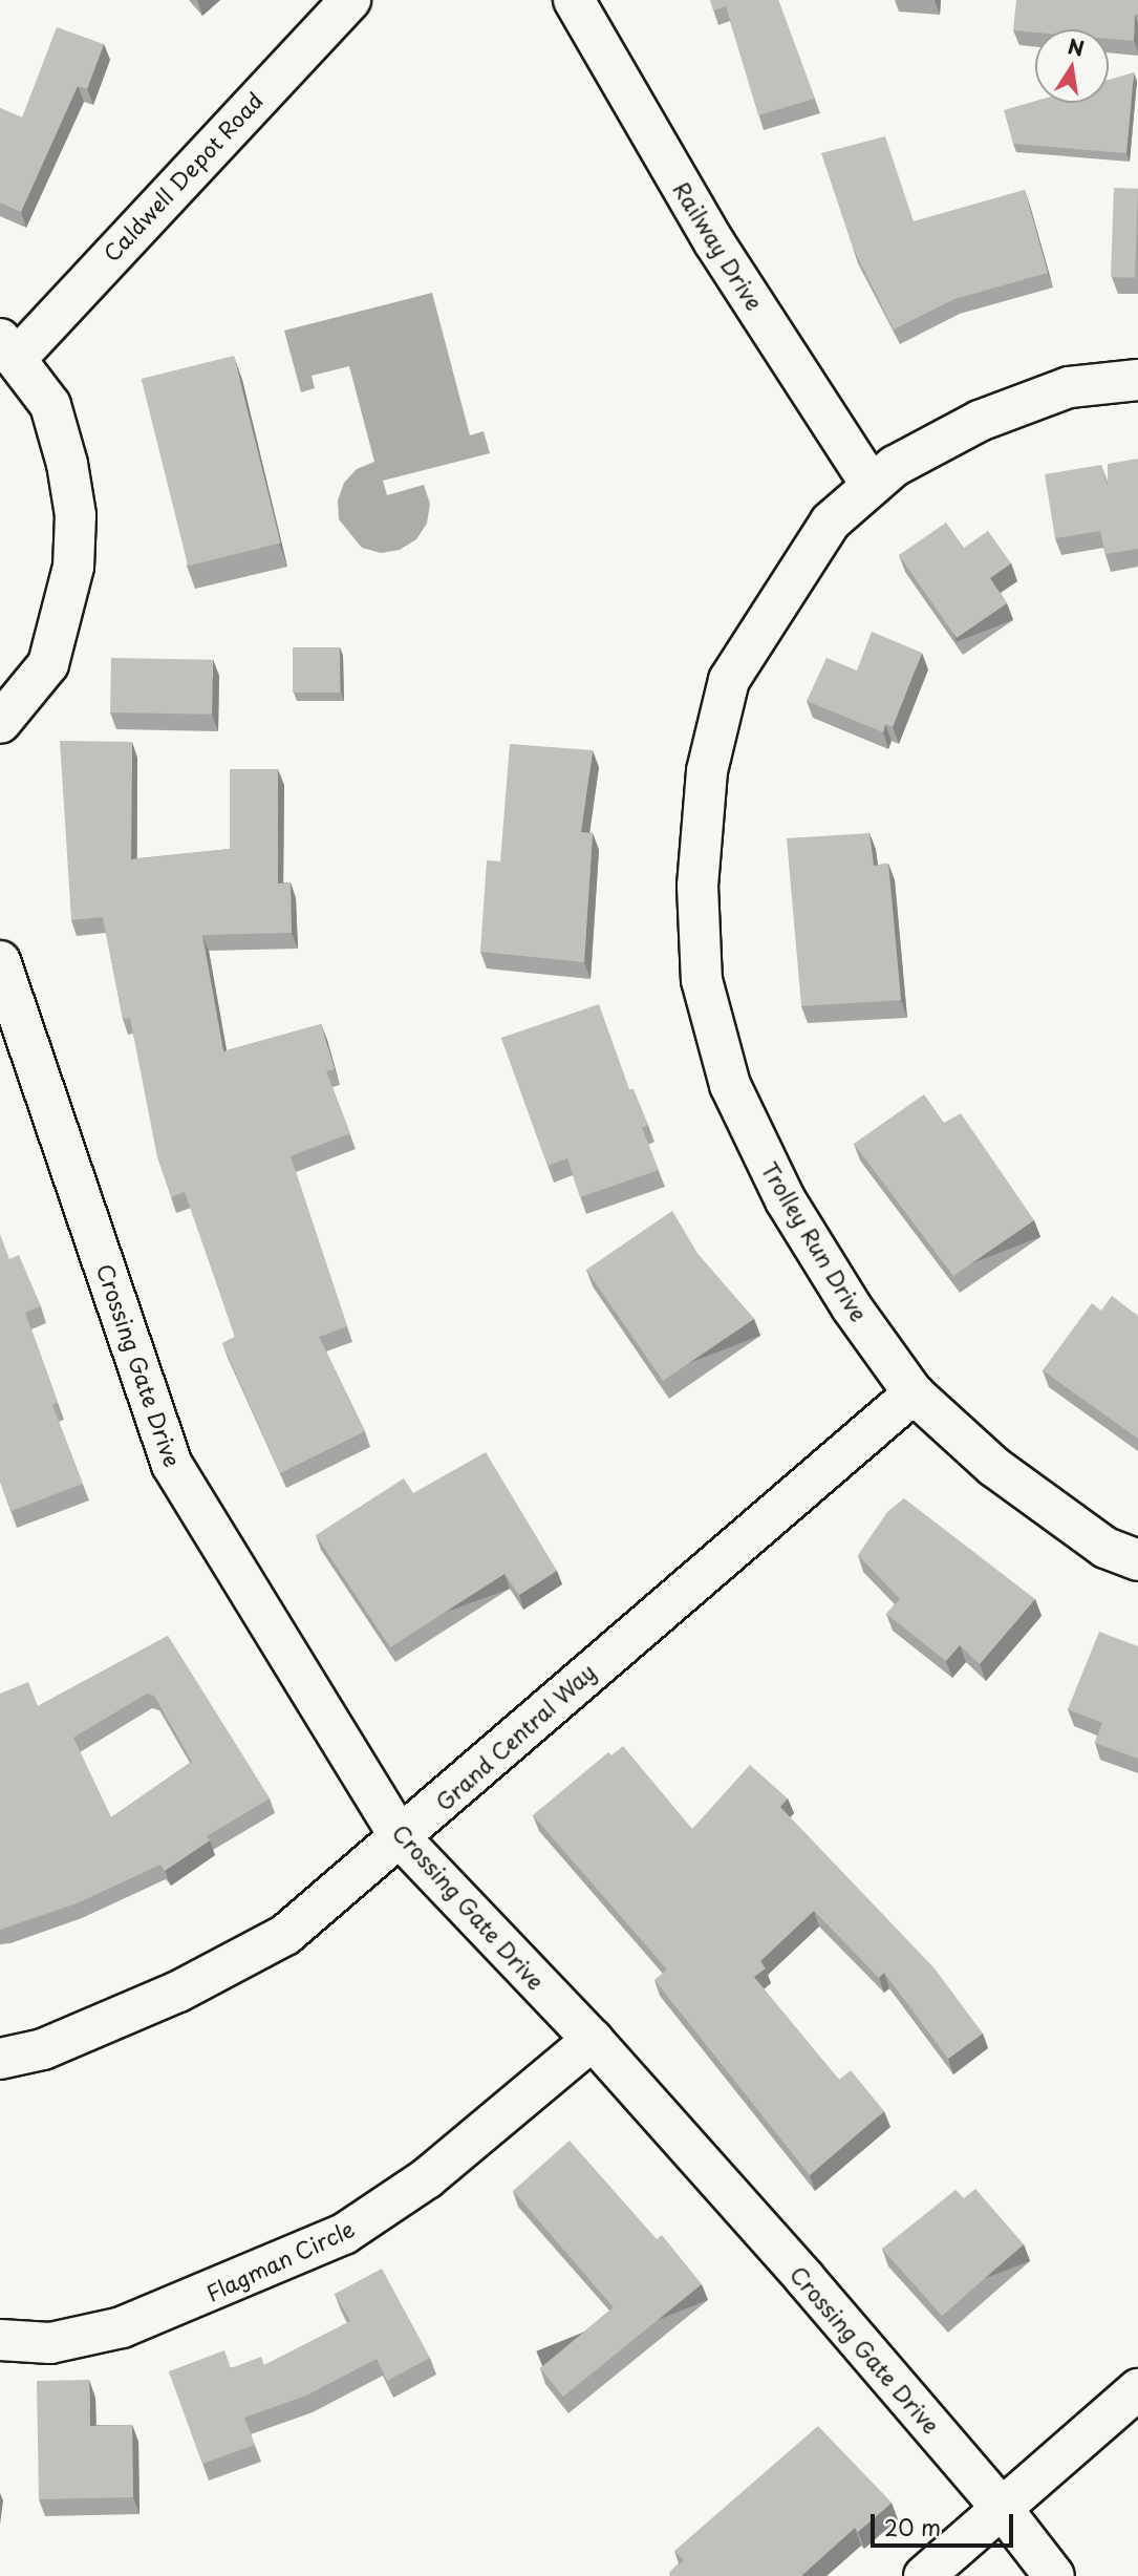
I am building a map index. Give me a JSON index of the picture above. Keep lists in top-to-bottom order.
{
  "streets": {
    "street": [
      "Caldwell Depot Road",
      "Railway Drive",
      "Trolley Run Drive",
      "Crossing Gate Drive",
      "Grand Central Way",
      "Flagman Circle"
    ]
  },
  "crossings": [
    ["Railway Drive", "Trolley Run Drive"],
    ["Trolley Run Drive", "Grand Central Way"],
    ["Crossing Gate Drive", "Grand Central Way"],
    ["Crossing Gate Drive", "Flagman Circle"]
  ],
  "scale_bar": "20 m",
  "north": "top"
}
